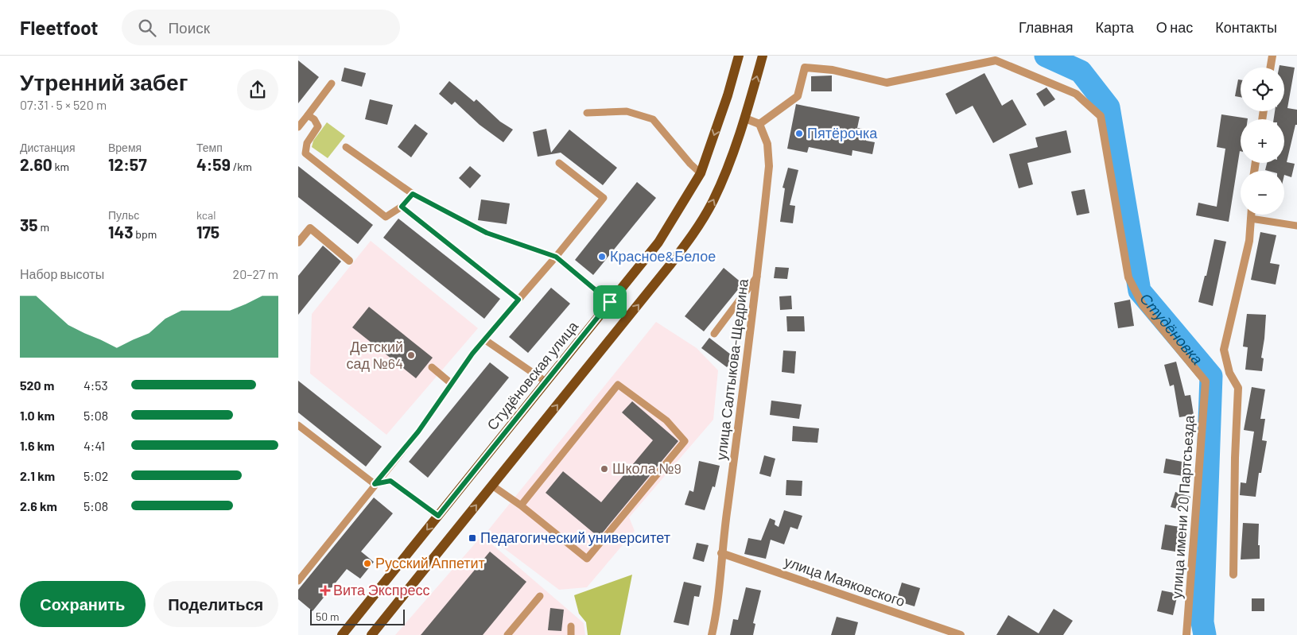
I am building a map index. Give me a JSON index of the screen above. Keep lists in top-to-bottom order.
{
  "streets": {
    "main road": ["Студёновская улица"],
    "street": ["улица Салтыкова-Щедрина", "улица имени 20 Партсъезда", "улица Маяковского"]
  },
  "crossings": [
    ["улица Салтыкова-Щедрина", "улица имени 20 Партсъезда"],
    ["улица Салтыкова-Щедрина", "улица Маяковского"]
  ],
  "water": ["Студёновка"],
  "places": {
    "other": [
      "Пятёрочка",
      "Красное&Белое",
      "Детский сад №64",
      "Школа №9",
      "Русский Аппетит"
    ],
    "transit": ["Педагогический университет"],
    "health": ["Вита Экспресс"]
  },
  "scale_bar": "50 m",
  "page": {
    "header": "Fleetfoot",
    "search": "Поиск",
    "nav": [
      "Главная",
      "Карта",
      "О нас",
      "Контакты"
    ],
    "heading": ["Утренний забег", "07:31 · 5 × 520 m"],
    "map_buttons": ["+", "−"],
    "stats": [
      ["Дистанция", "2.60 km"],
      ["Время", "12:57"],
      ["Темп", "4:59 /km"],
      ["35 m"],
      ["Пульс", "143 bpm"],
      ["kcal", "175"]
    ],
    "chart": ["Набор высоты", "20–27 m"],
    "list": [
      {
        "name": "520 m",
        "note": "4:53"
      },
      {
        "name": "1.0 km",
        "note": "5:08"
      },
      {
        "name": "1.6 km",
        "note": "4:41"
      },
      {
        "name": "2.1 km",
        "note": "5:02"
      },
      {
        "name": "2.6 km",
        "note": "5:08"
      }
    ],
    "buttons": ["Сохранить", "Поделиться"],
    "scale": "50 m"
  }
}
